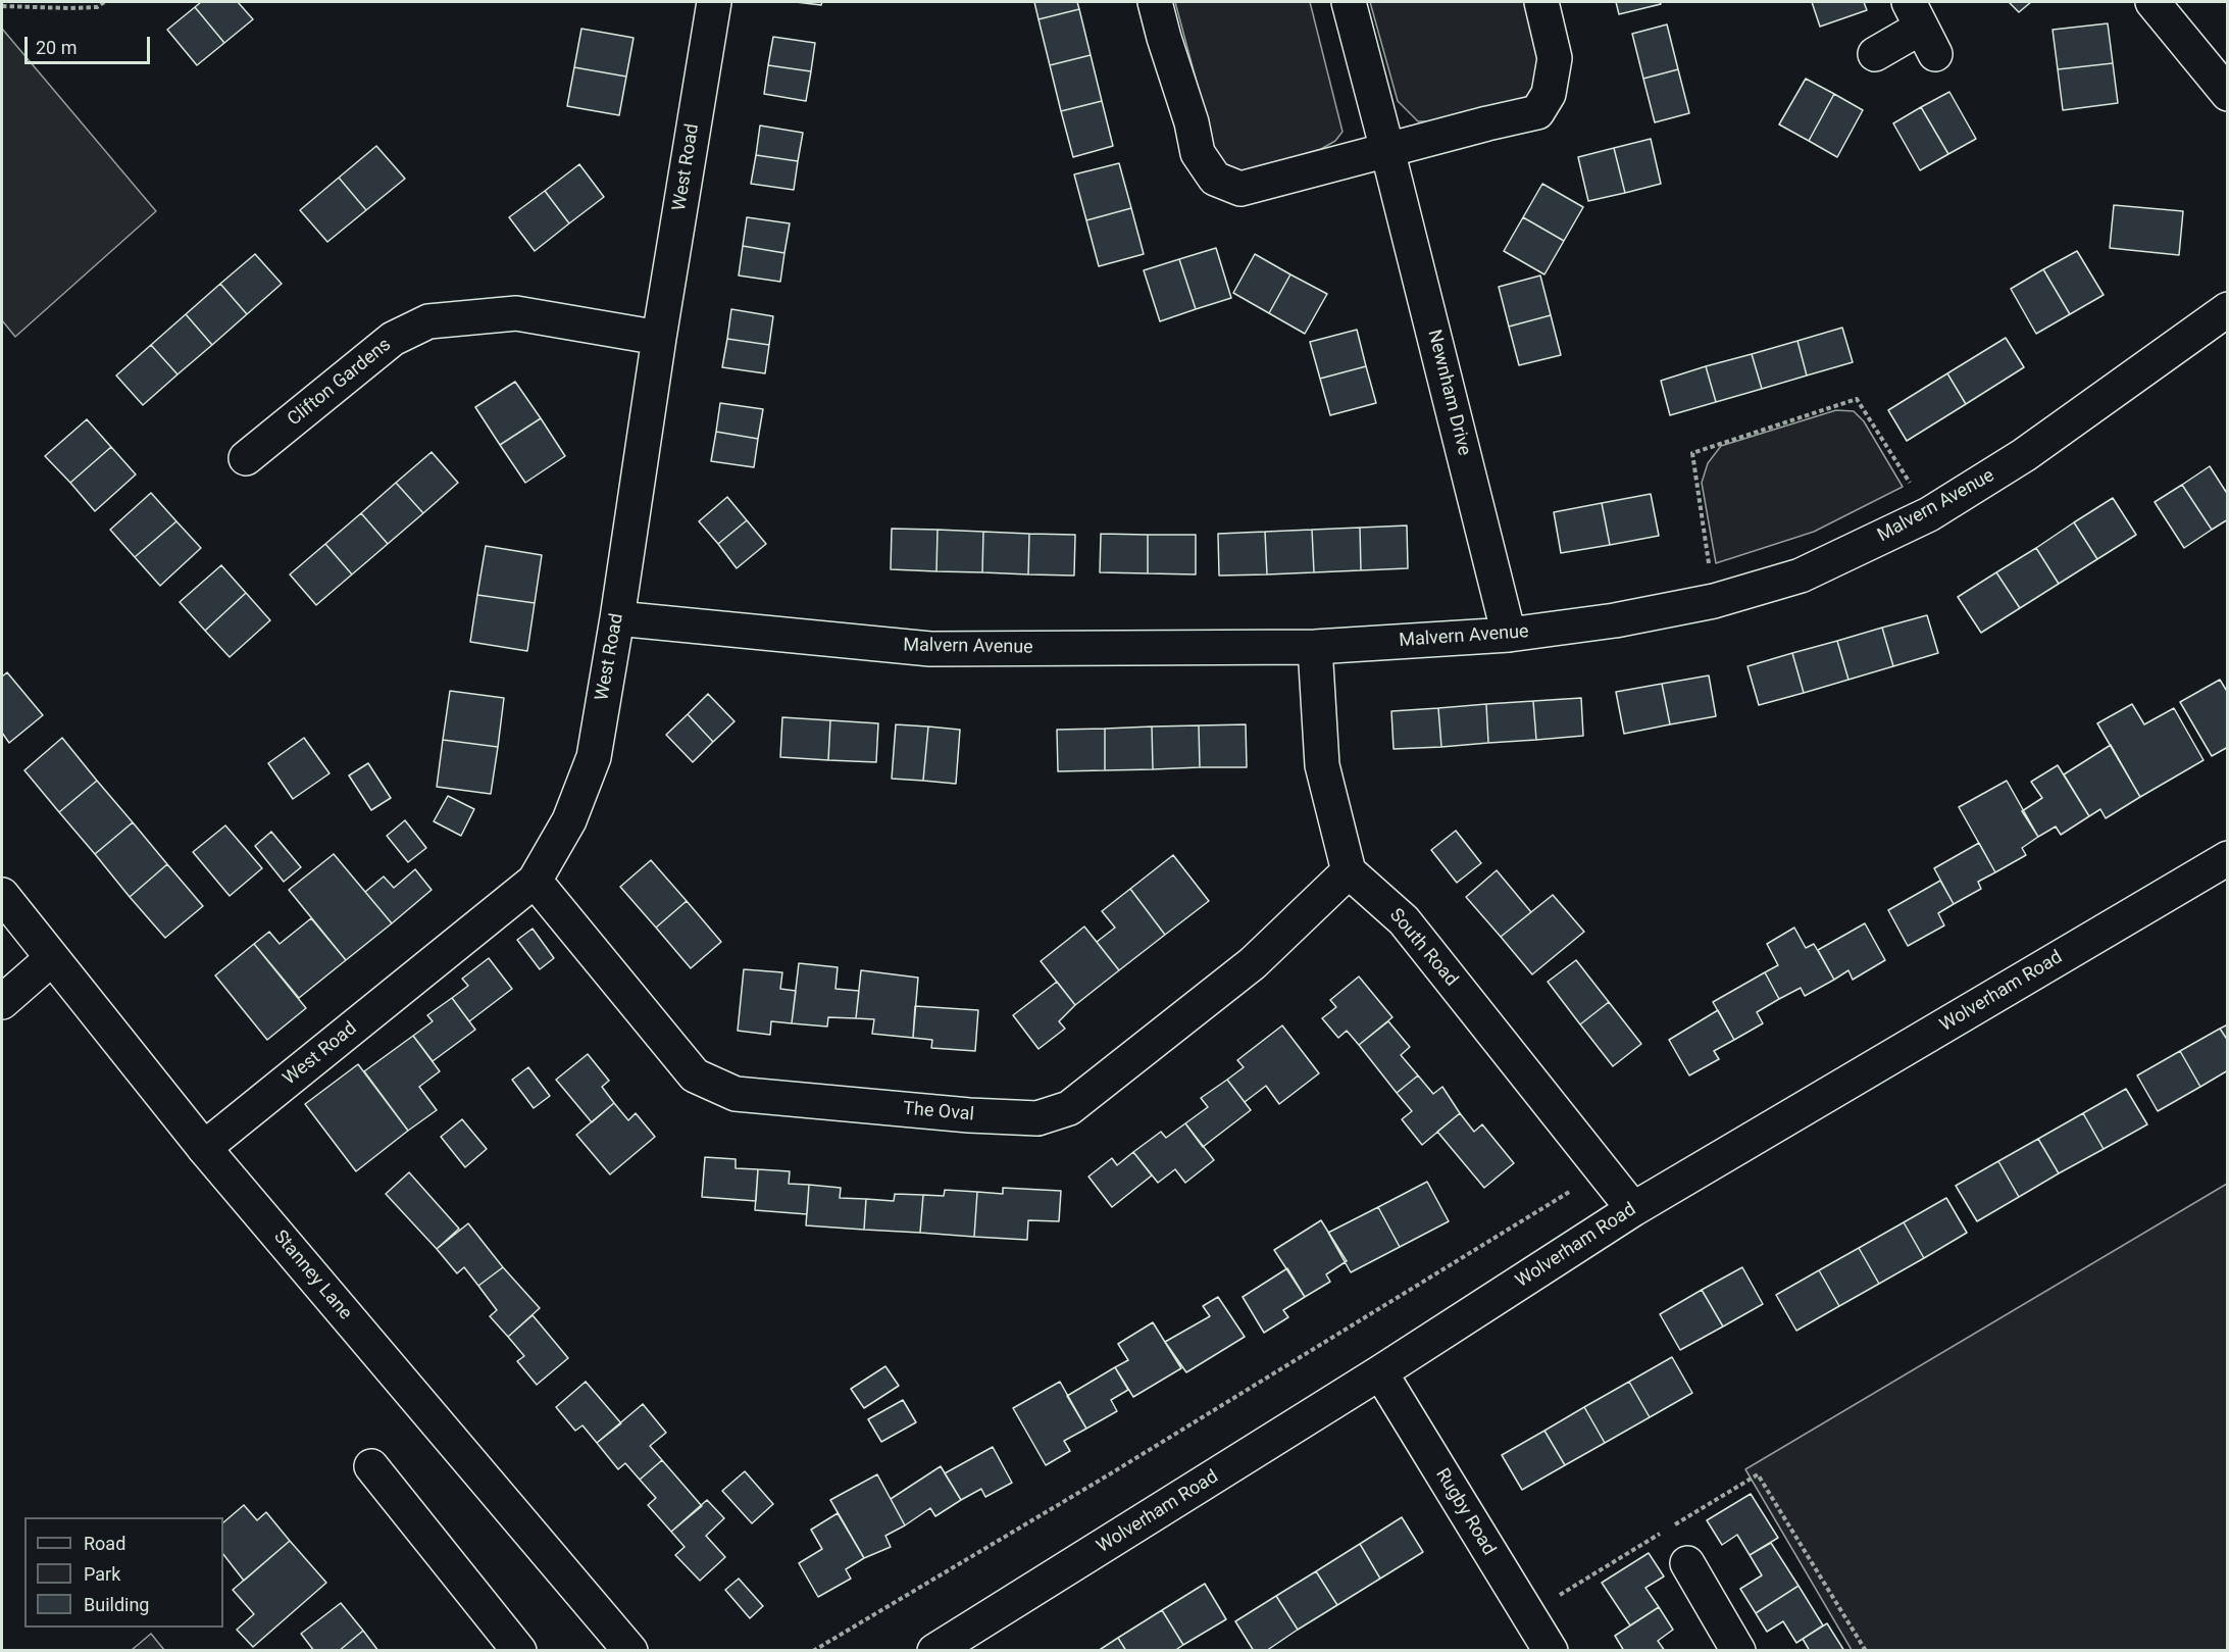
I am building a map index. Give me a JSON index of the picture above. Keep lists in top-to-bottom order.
{
  "streets": {
    "street": [
      "West Road",
      "Clifton Gardens",
      "Newnham Drive",
      "Malvern Avenue",
      "South Road",
      "Wolverham Road",
      "The Oval",
      "Stanney Lane",
      "Rugby Road"
    ]
  },
  "crossings": [
    ["West Road", "Clifton Gardens"],
    ["West Road", "Malvern Avenue"],
    ["West Road", "The Oval"],
    ["West Road", "Stanney Lane"],
    ["Newnham Drive", "Malvern Avenue"],
    ["South Road", "Wolverham Road"],
    ["South Road", "The Oval"],
    ["Wolverham Road", "Rugby Road"]
  ],
  "legend": ["Road", "Park", "Building"],
  "scale_bar": "20 m"
}
